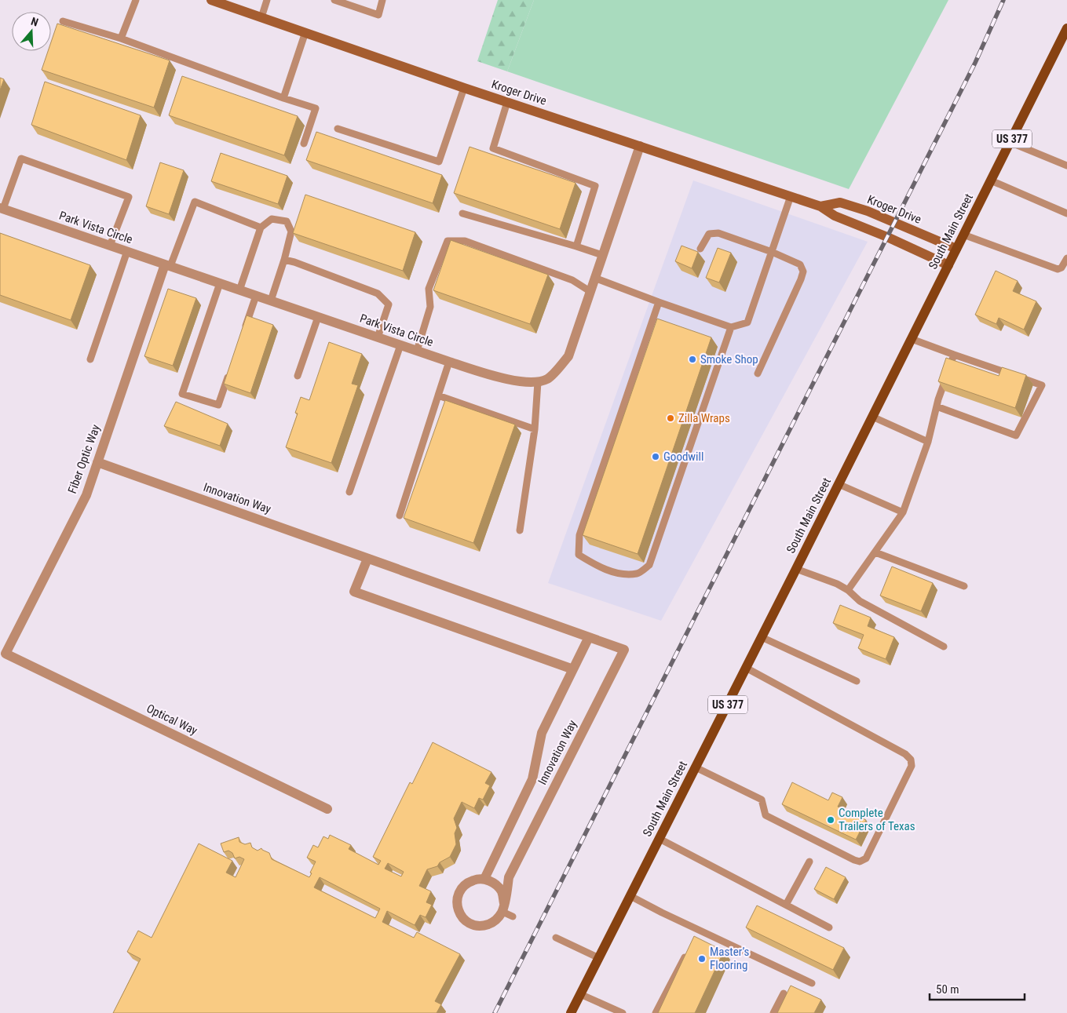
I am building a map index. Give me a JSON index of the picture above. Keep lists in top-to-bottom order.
{
  "streets": {
    "main road": ["Kroger Drive", "US 377", "South Main Street"],
    "street": [
      "Park Vista Circle",
      "Fiber Optic Way",
      "Innovation Way",
      "Optical Way"
    ]
  },
  "crossings": [
    ["Kroger Drive", "South Main Street"],
    ["Park Vista Circle", "Fiber Optic Way"],
    ["Fiber Optic Way", "Innovation Way"],
    ["Fiber Optic Way", "Optical Way"]
  ],
  "places": [
    "Smoke Shop",
    "Zilla Wraps",
    "Goodwill",
    "Complete Trailers of Texas",
    "Master’s Flooring"
  ],
  "scale_bar": "50 m",
  "north": "top"
}
